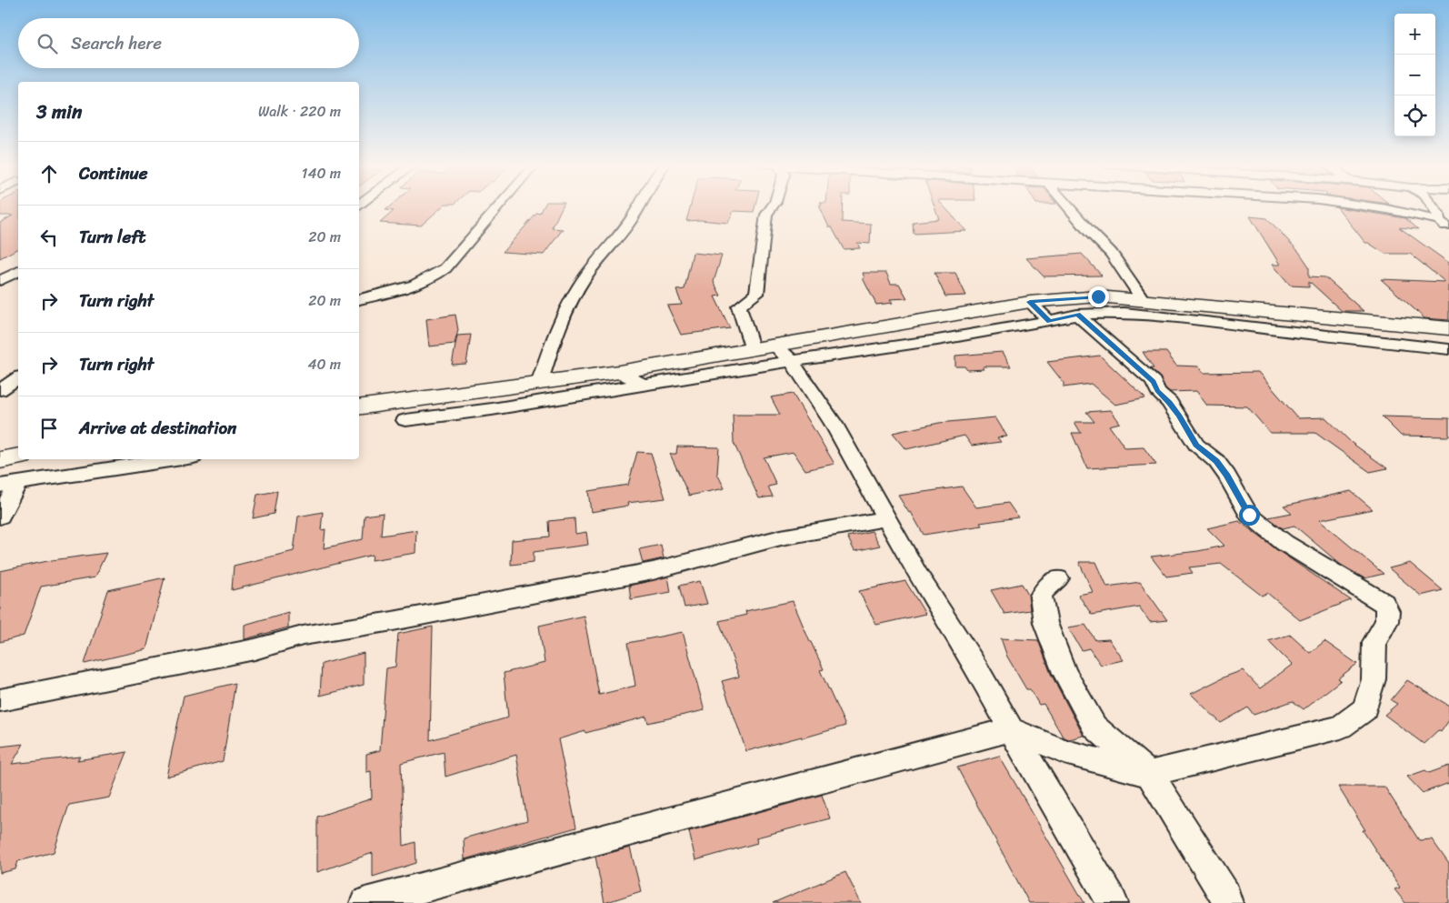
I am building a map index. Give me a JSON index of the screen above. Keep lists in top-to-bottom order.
{
  "page": {
    "map_buttons": ["+", "−"],
    "search": "Search here",
    "heading": ["3 min", "Walk · 220 m"],
    "list": [
      ["Continue", "140 m"],
      ["Turn left", "20 m"],
      ["Turn right", "20 m"],
      ["Turn right", "40 m"],
      "Arrive at destination"
    ]
  }
}
